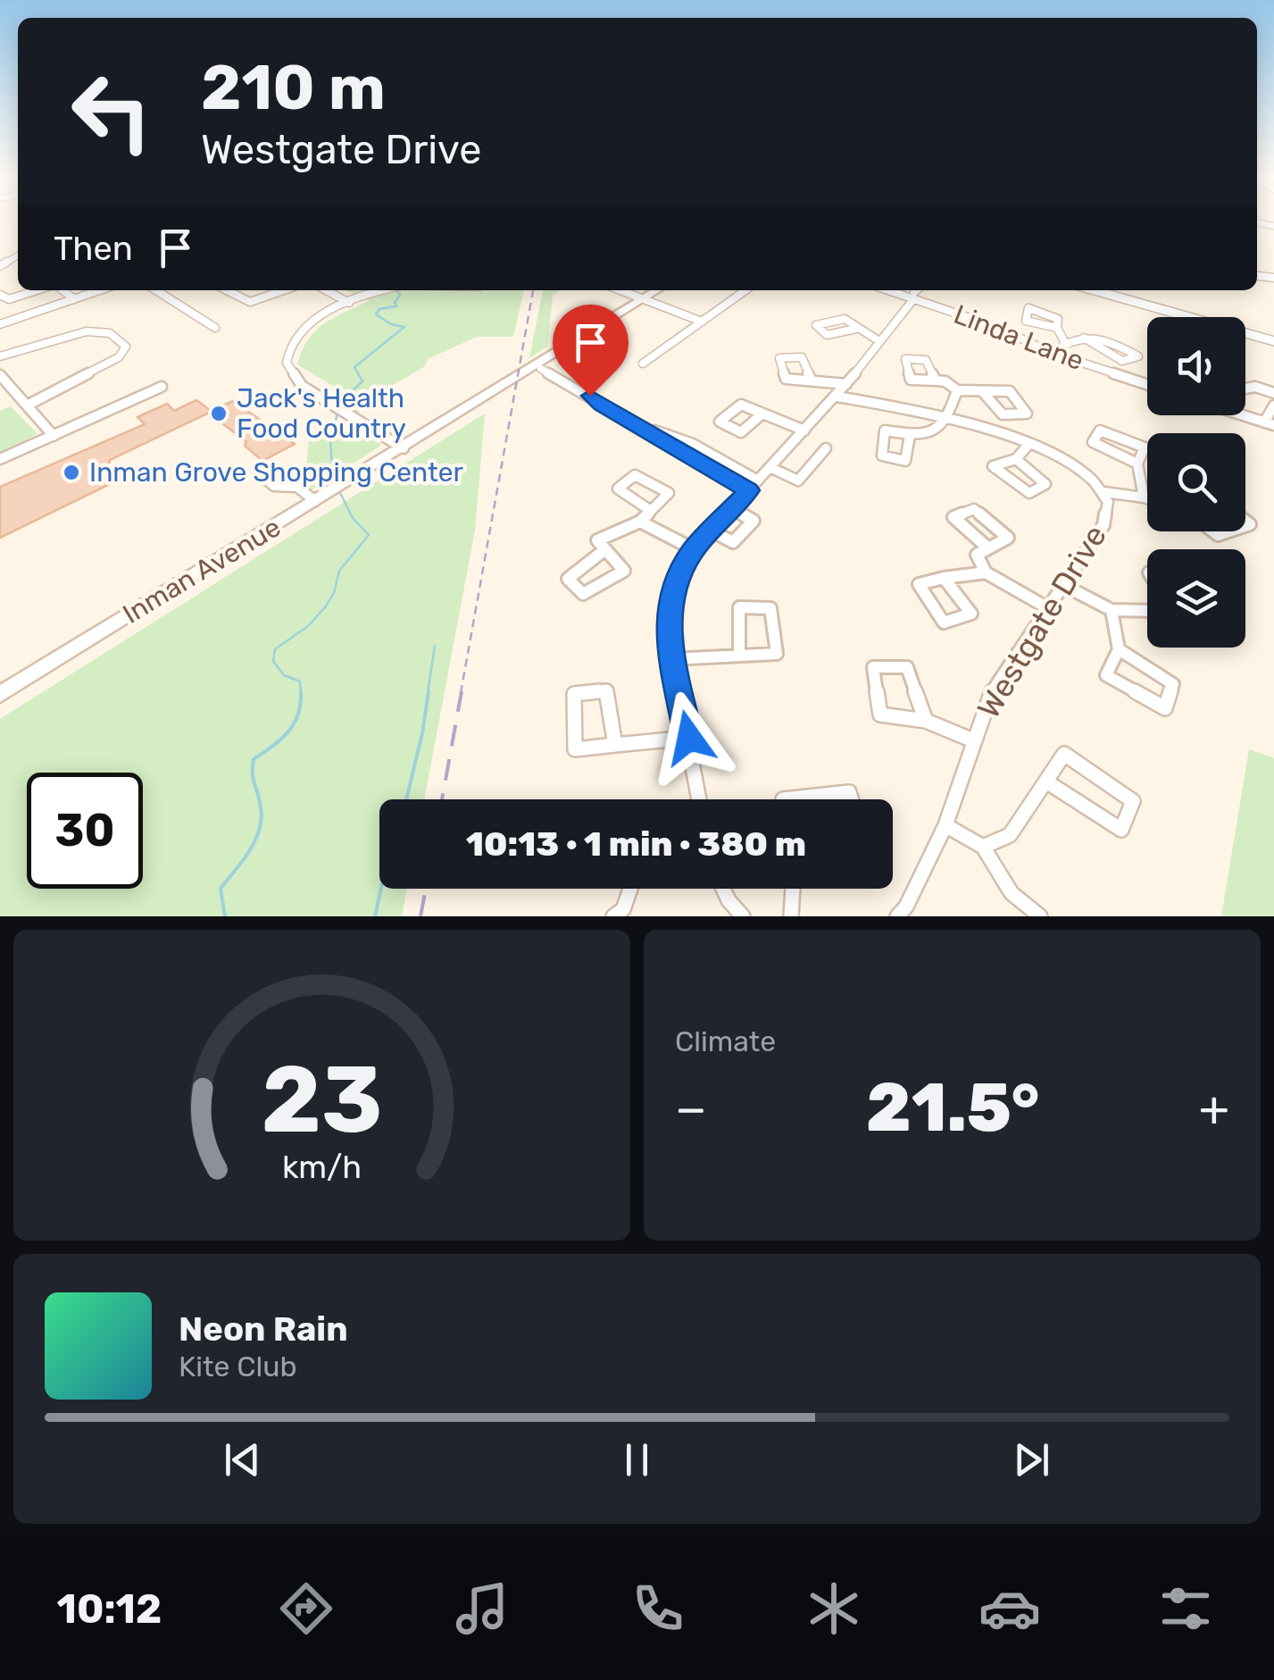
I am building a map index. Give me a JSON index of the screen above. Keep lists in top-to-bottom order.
{
  "streets": {
    "main road": ["Inman Avenue"],
    "street": ["Linda Lane", "Westgate Drive"]
  },
  "places": ["Jack's Health Food Country", "Inman Grove Shopping Center"],
  "page": {
    "turn": ["210 m", "Westgate Drive"],
    "then": "Then",
    "limit": "30",
    "trip": "10:13 · 1 min · 380 m",
    "tile": "Climate",
    "heat": ["−", "21.5°", "+"],
    "song": ["Neon Rain", "Kite Club"],
    "tabs": "10:12",
    "gauge": ["23", "km/h"]
  }
}
